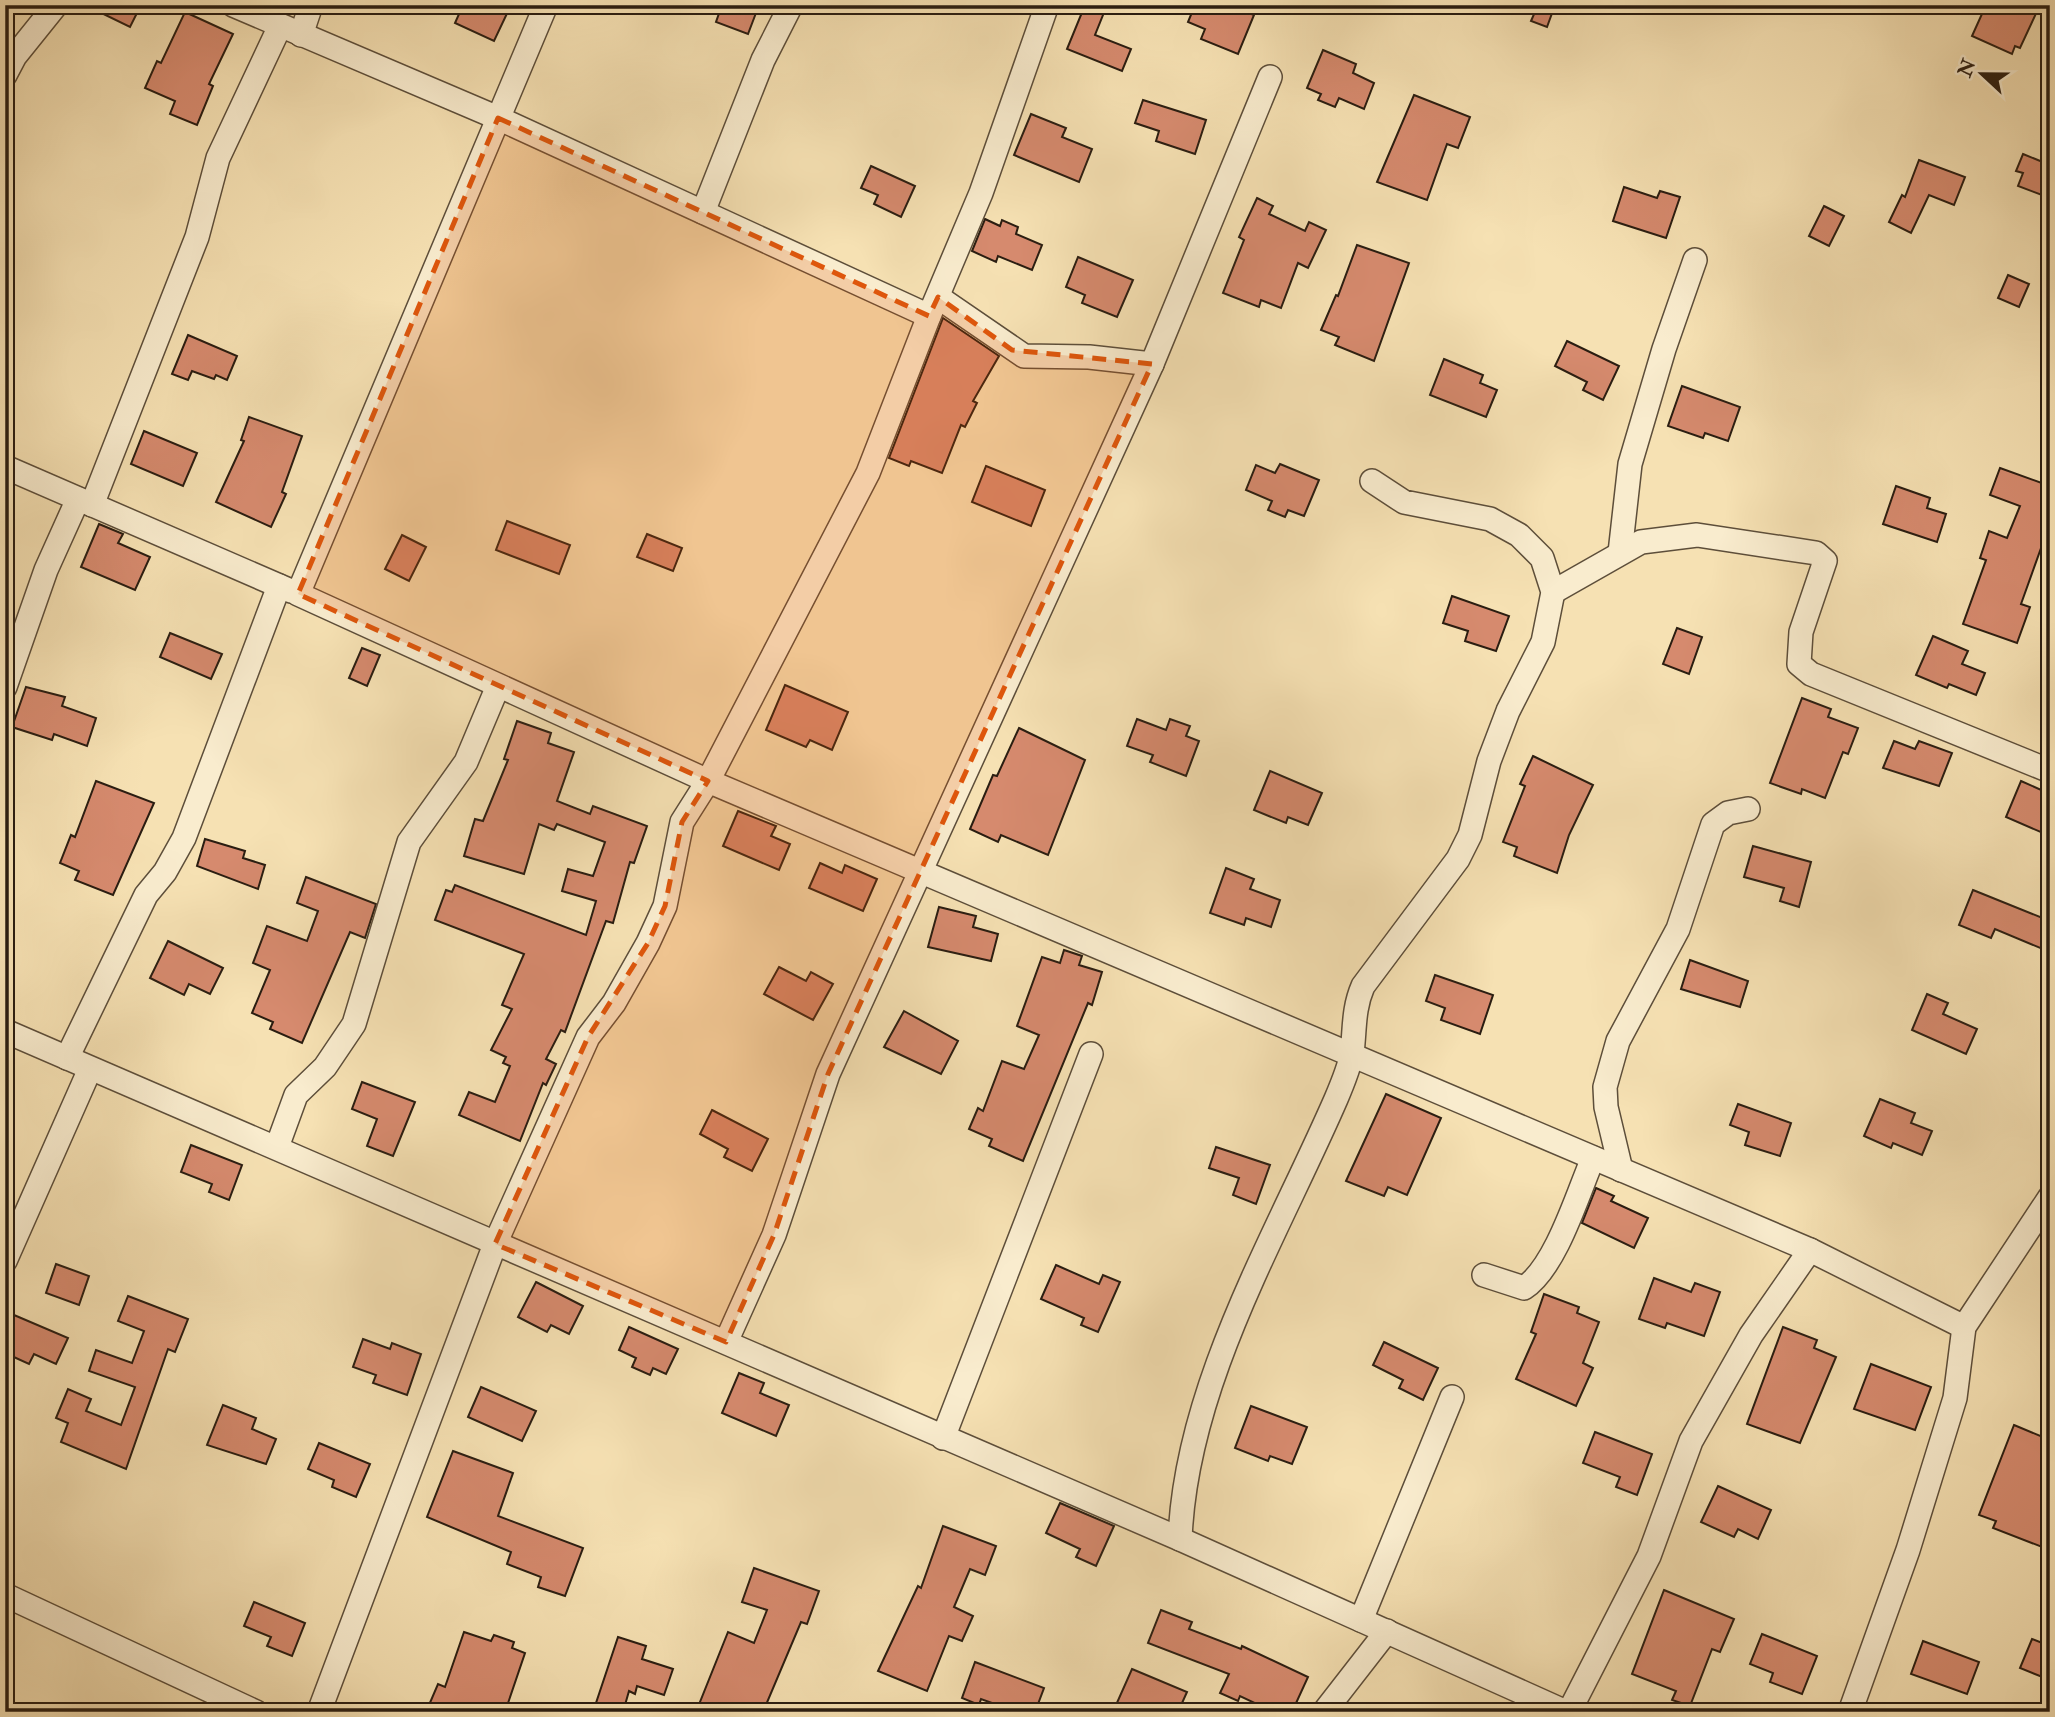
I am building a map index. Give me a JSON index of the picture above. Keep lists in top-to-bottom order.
{
  "north": "left"
}
